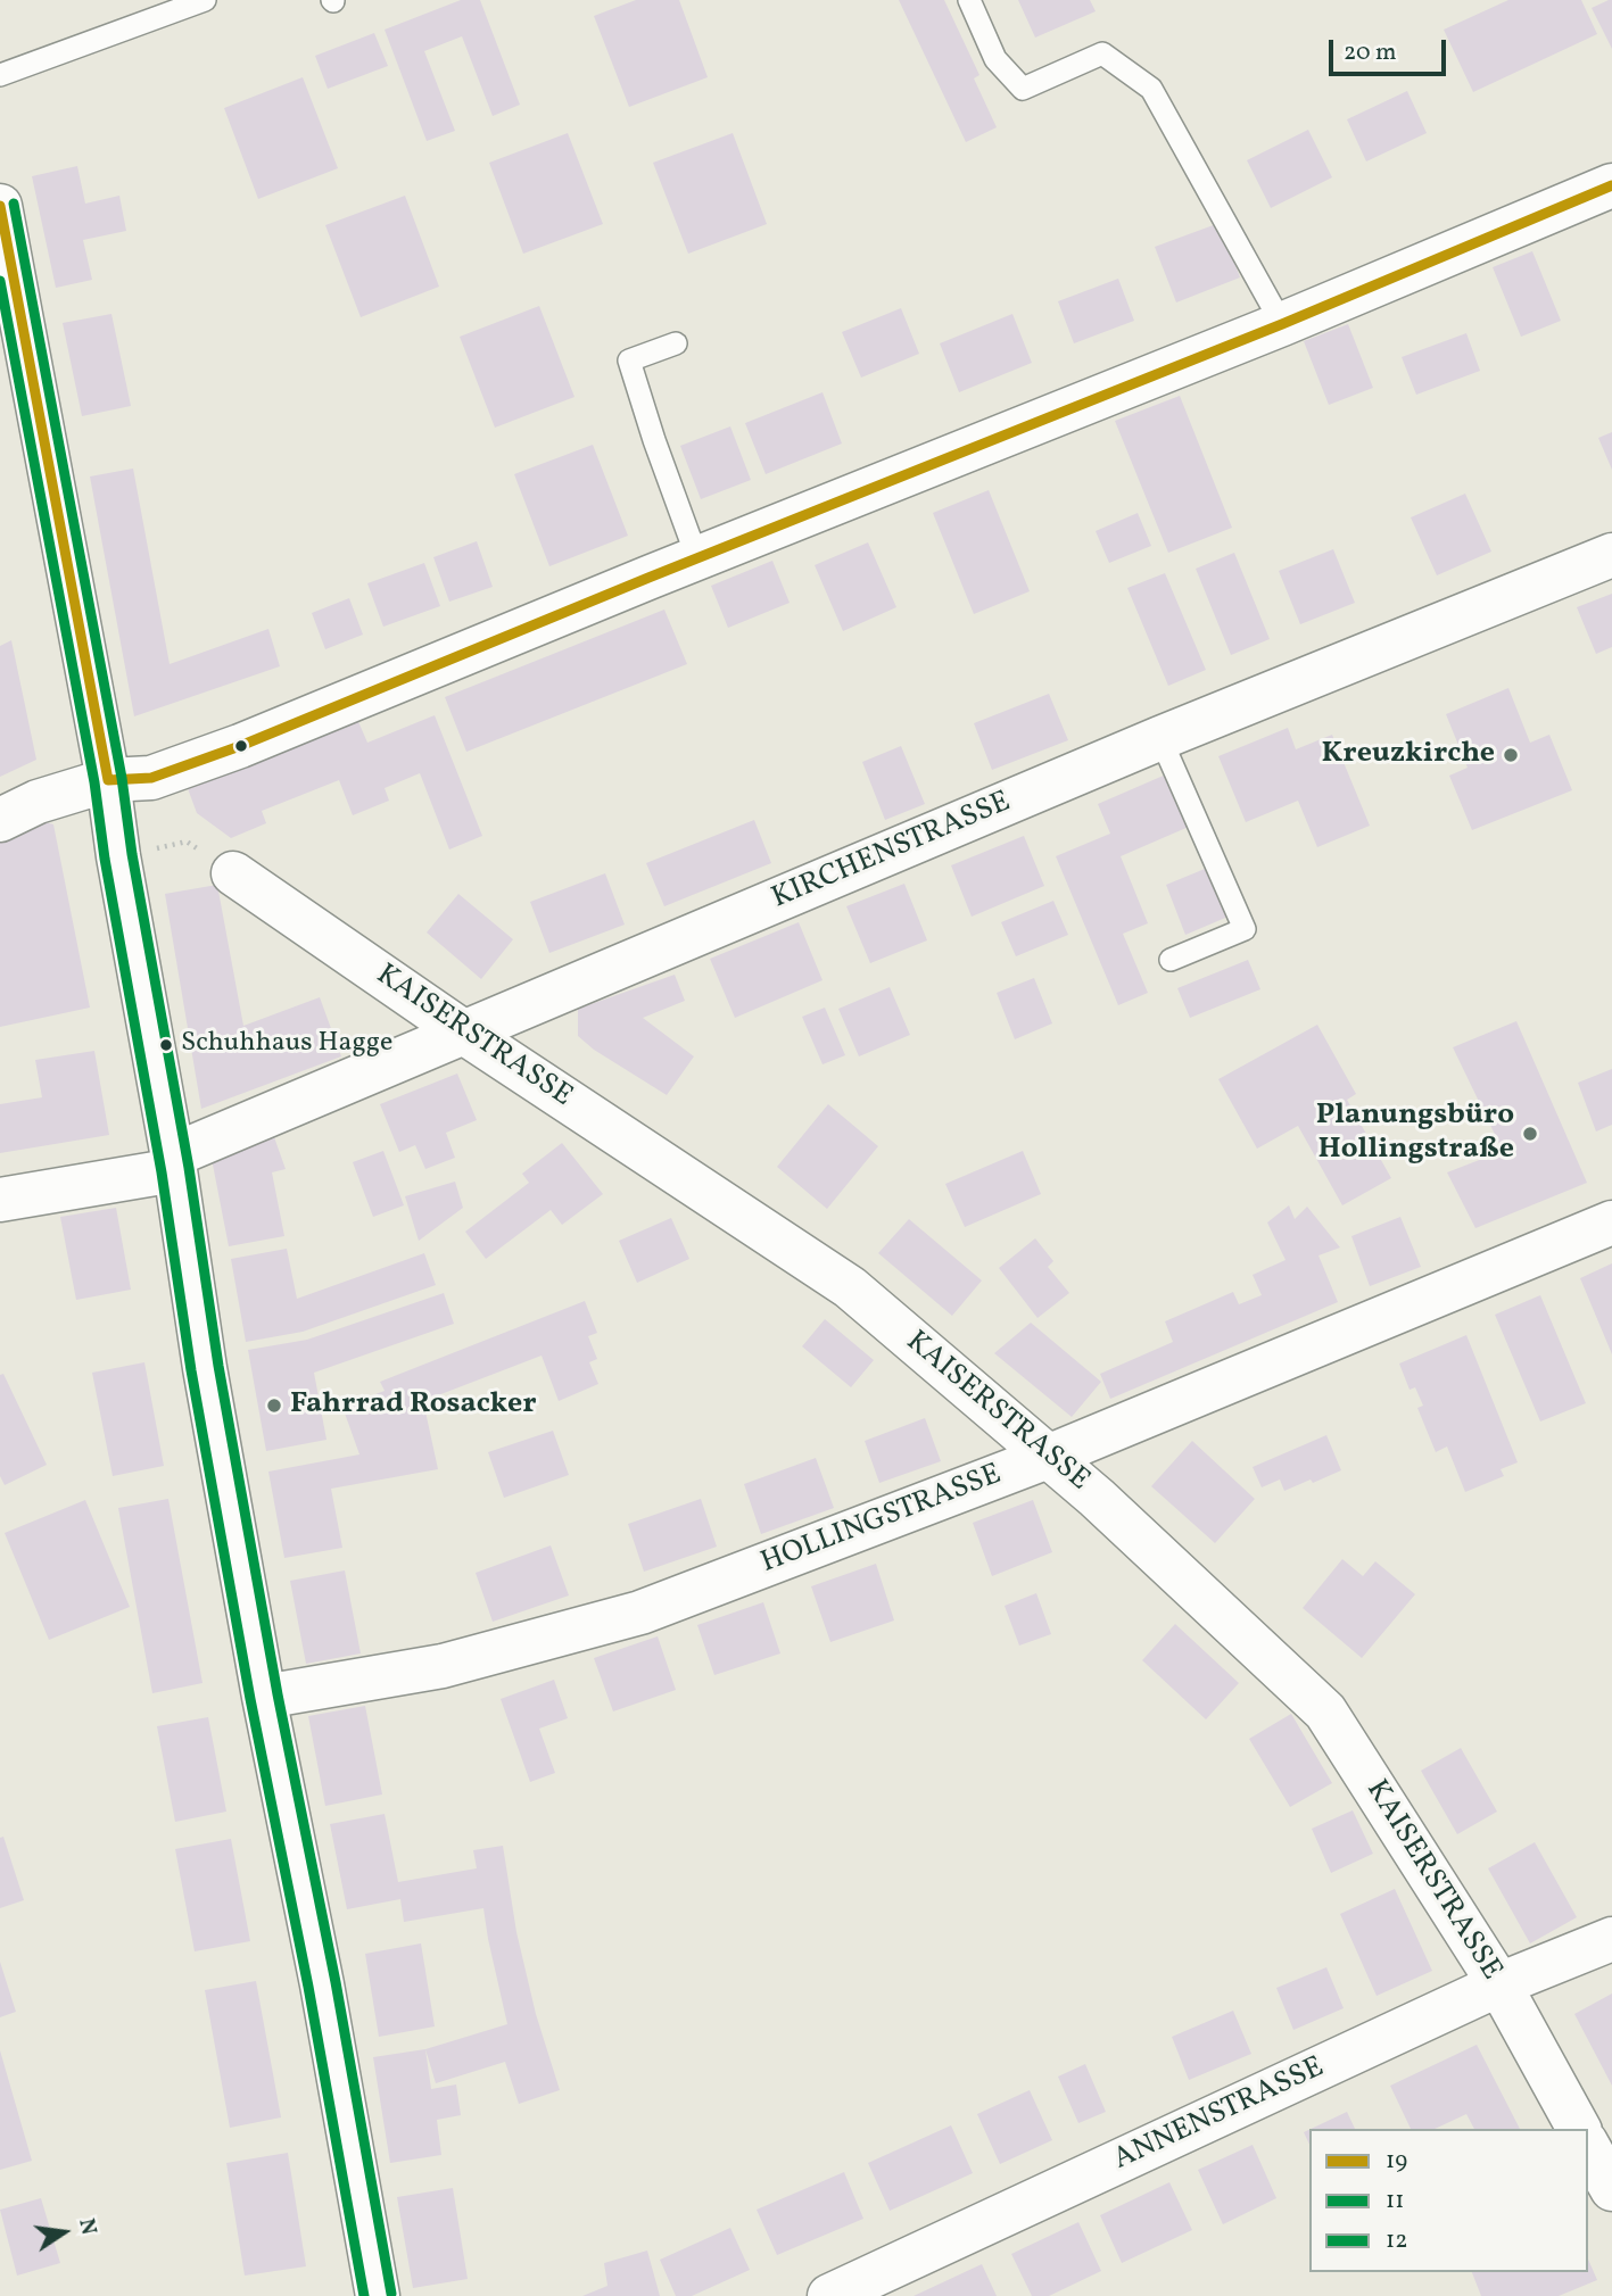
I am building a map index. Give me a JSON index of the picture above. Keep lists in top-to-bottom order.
{
  "streets": {
    "street": [
      "KIRCHENSTRASSE",
      "KAISERSTRASSE",
      "HOLLINGSTRASSE",
      "ANNENSTRASSE"
    ]
  },
  "crossings": [
    ["KIRCHENSTRASSE", "KAISERSTRASSE"],
    ["KAISERSTRASSE", "HOLLINGSTRASSE"],
    ["KAISERSTRASSE", "ANNENSTRASSE"]
  ],
  "places": [
    "Kreuzkirche",
    "Schuhhaus Hagge",
    "Planungsbüro Hollingstraße",
    "Fahrrad Rosacker"
  ],
  "lines": ["transit line 19", "transit line 12", "transit line 11"],
  "legend": ["19", "11", "12"],
  "scale_bar": "20 m",
  "north": "right"
}
